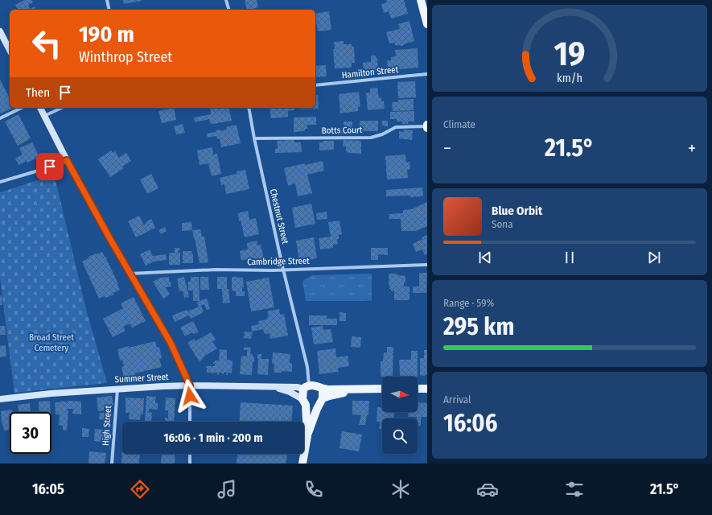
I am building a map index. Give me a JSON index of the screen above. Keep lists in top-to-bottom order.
{
  "streets": {
    "street": [
      "Hamilton Street",
      "Botts Court",
      "Chestnut Street",
      "Cambridge Street",
      "Summer Street",
      "High Street"
    ]
  },
  "crossings": [
    ["Botts Court", "Chestnut Street"],
    ["Chestnut Street", "Cambridge Street"],
    ["Chestnut Street", "Summer Street"],
    ["Summer Street", "High Street"]
  ],
  "parks": ["Broad Street Cemetery"],
  "north": "right",
  "page": {
    "turn": ["190 m", "Winthrop Street"],
    "then": "Then",
    "tile": [
      "Climate",
      ["Range · 59%", "295 km"],
      ["Arrival", "16:06"]
    ],
    "heat": ["−", "21.5°", "+"],
    "song": ["Blue Orbit", "Sona"],
    "limit": "30",
    "trip": "16:06 · 1 min · 200 m",
    "tabs": ["16:05", "21.5°"],
    "gauge": ["19", "km/h"]
  }
}
